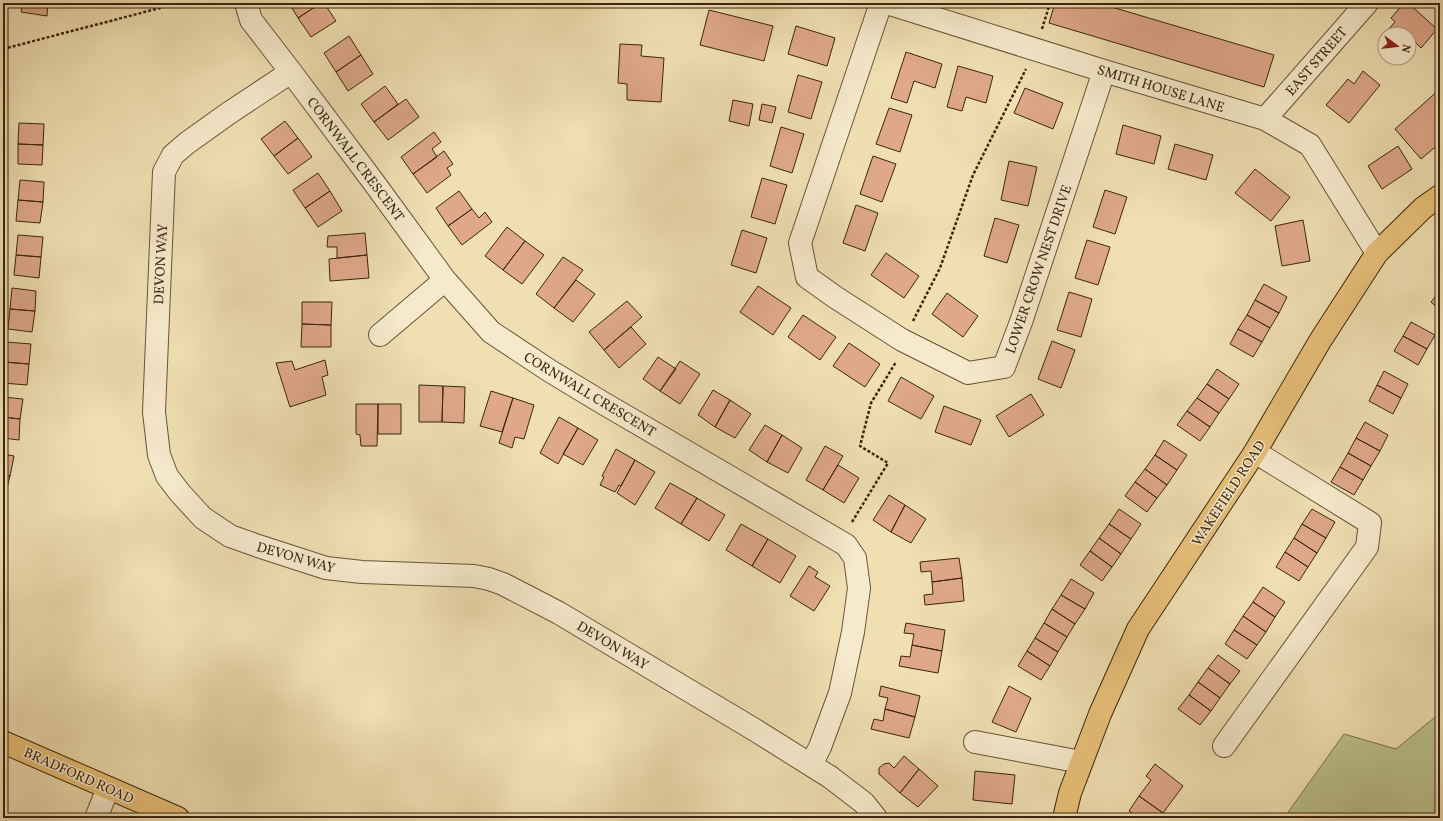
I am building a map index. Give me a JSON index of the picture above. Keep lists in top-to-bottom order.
{
  "streets": {
    "main road": ["WAKEFIELD ROAD", "BRADFORD ROAD"],
    "street": [
      "EAST STREET",
      "SMITH HOUSE LANE",
      "CORNWALL CRESCENT",
      "DEVON WAY",
      "LOWER CROW NEST DRIVE"
    ]
  },
  "crossings": [
    ["EAST STREET", "SMITH HOUSE LANE"],
    ["SMITH HOUSE LANE", "LOWER CROW NEST DRIVE"],
    ["SMITH HOUSE LANE", "WAKEFIELD ROAD"],
    ["CORNWALL CRESCENT", "DEVON WAY"]
  ],
  "north": "right"
}
